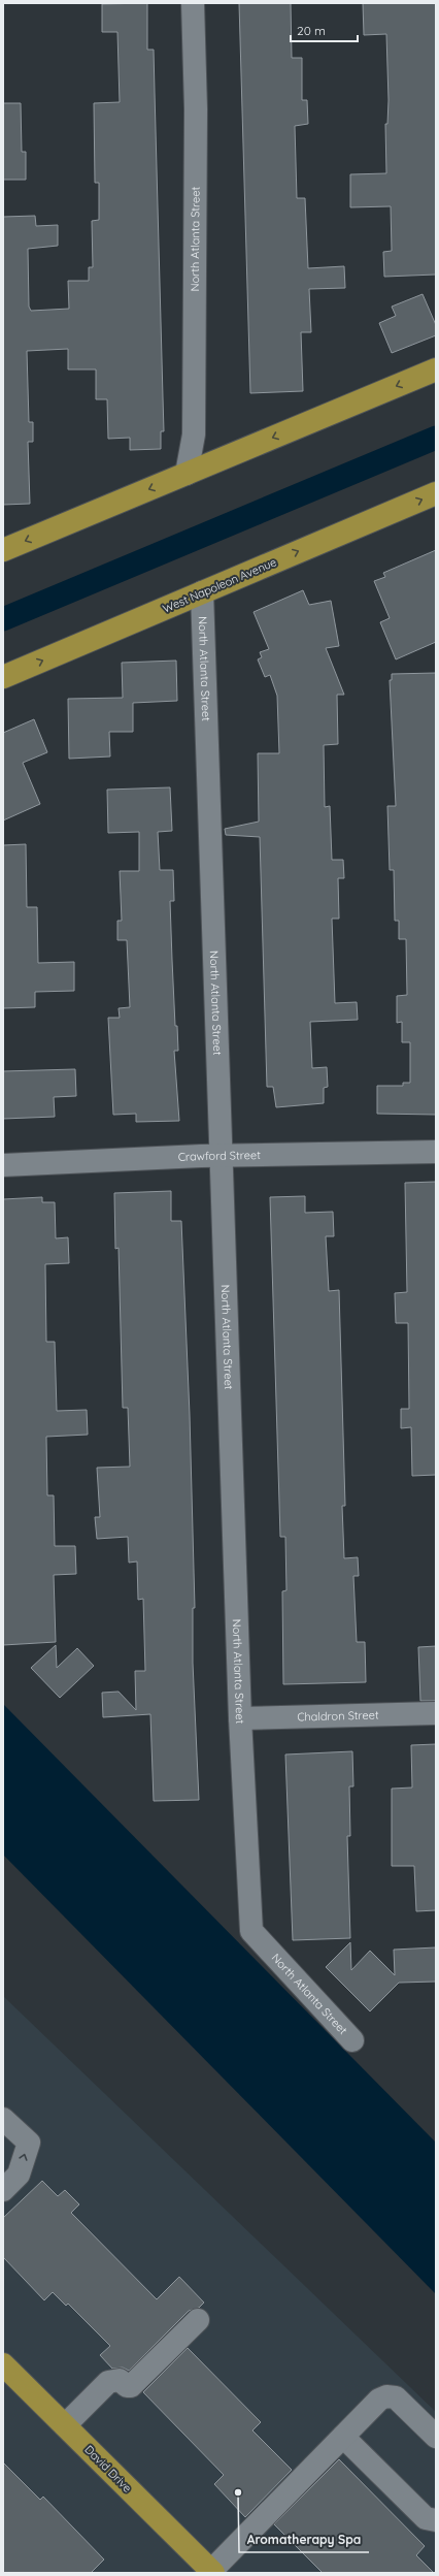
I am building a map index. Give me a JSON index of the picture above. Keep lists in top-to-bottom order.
{
  "streets": {
    "main road": ["West Napoleon Avenue", "David Drive"],
    "street": ["North Atlanta Street", "Crawford Street", "Chaldron Street"]
  },
  "crossings": [
    ["North Atlanta Street", "West Napoleon Avenue"],
    ["North Atlanta Street", "Crawford Street"],
    ["North Atlanta Street", "Chaldron Street"]
  ],
  "places": ["Aromatherapy Spa"],
  "scale_bar": "20 m"
}
